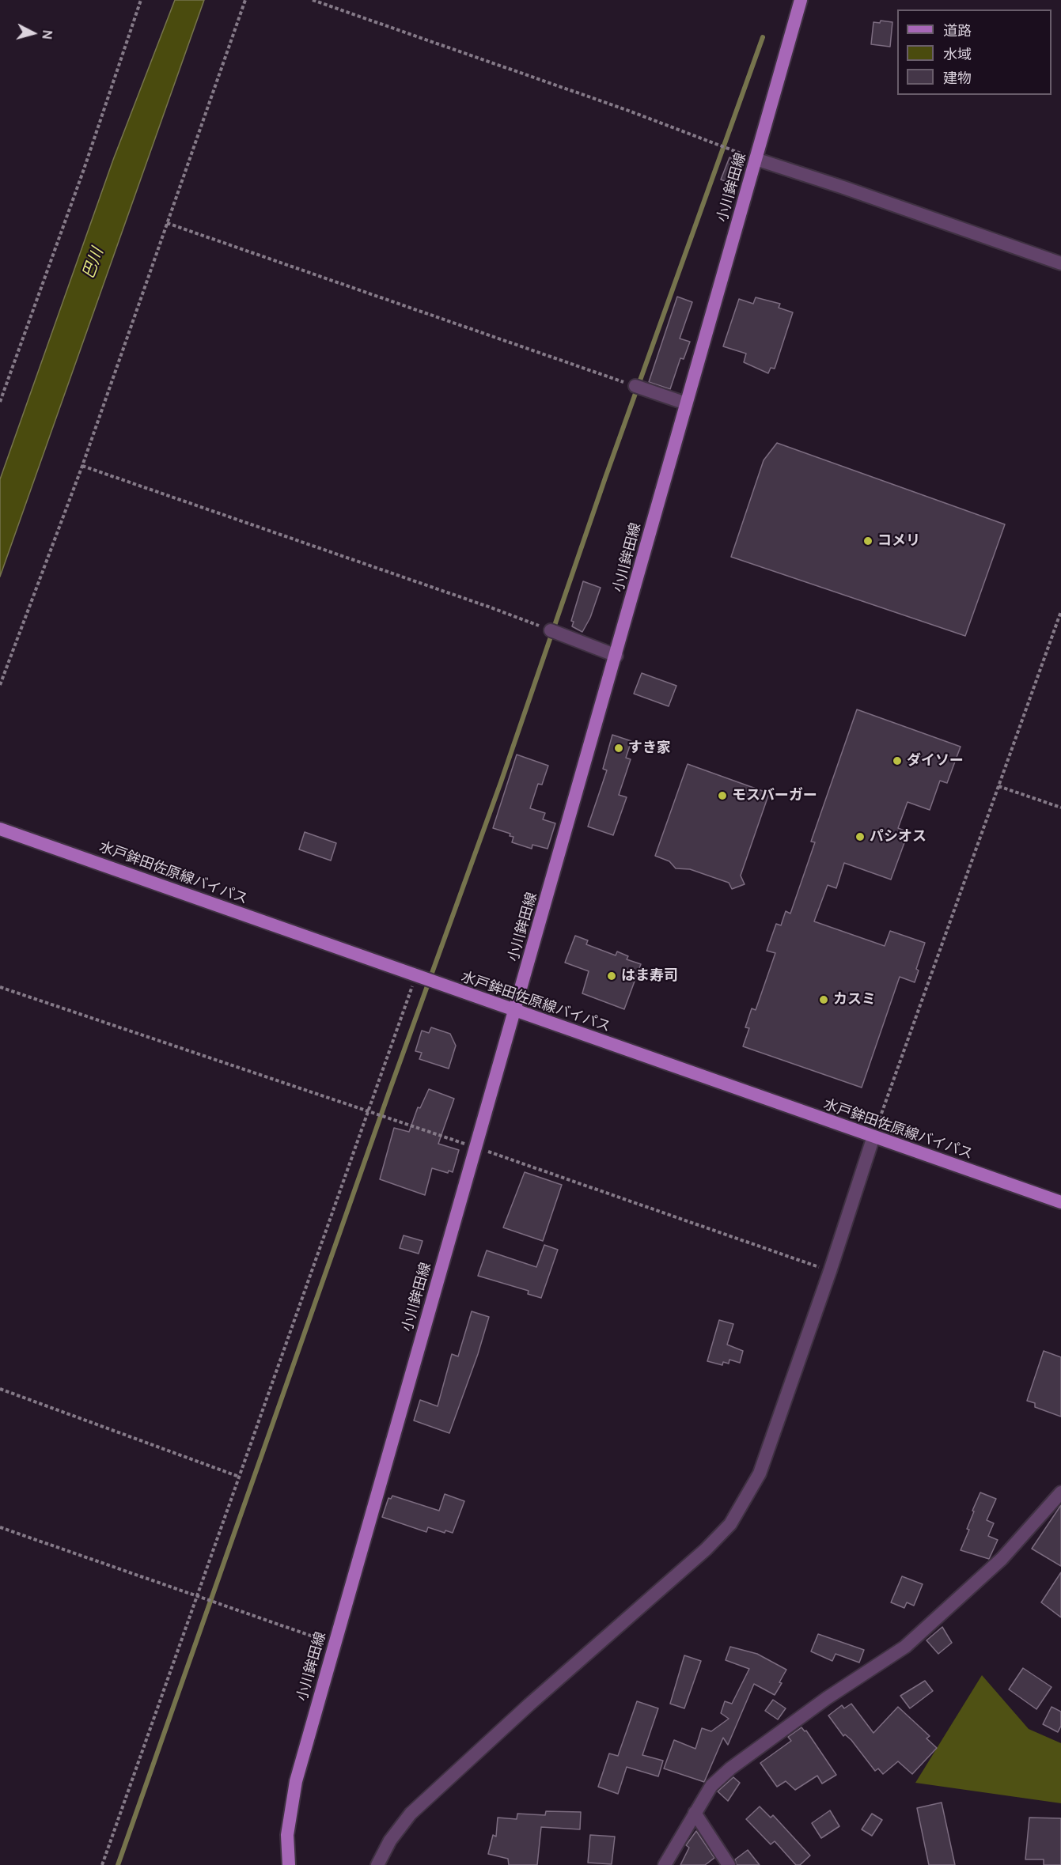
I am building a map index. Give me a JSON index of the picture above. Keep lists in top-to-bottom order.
{
  "streets": {
    "main road": ["小川鉾田線", "水戸鉾田佐原線バイパス"]
  },
  "crossings": [
    ["小川鉾田線", "水戸鉾田佐原線バイパス"]
  ],
  "water": ["巴川"],
  "places": [
    "コメリ",
    "すき家",
    "ダイソー",
    "モスバーガー",
    "パシオス",
    "はま寿司",
    "カスミ"
  ],
  "legend": ["道路", "水域", "建物"],
  "north": "right"
}
